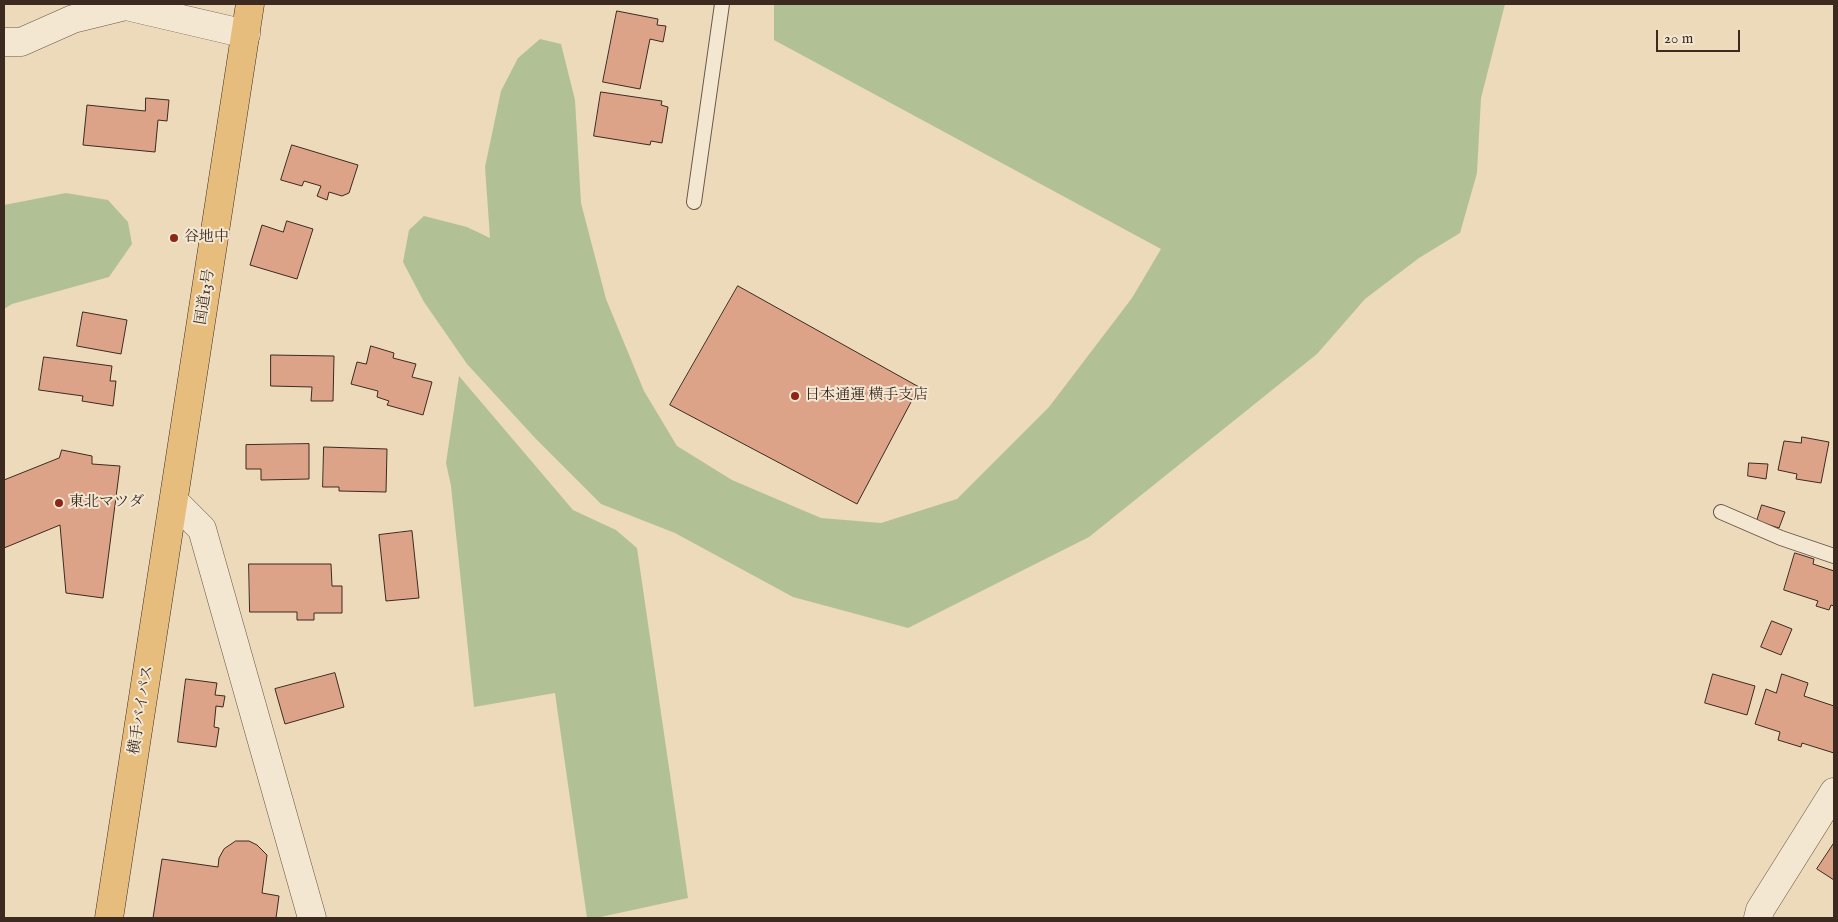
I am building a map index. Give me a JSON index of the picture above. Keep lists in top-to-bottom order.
{
  "streets": {
    "highway": ["国道13号", "横手バイパス"]
  },
  "crossings": [
    ["国道13号", "横手バイパス"]
  ],
  "places": ["谷地中", "日本通運 横手支店", "東北マツダ"],
  "scale_bar": "20 m"
}
